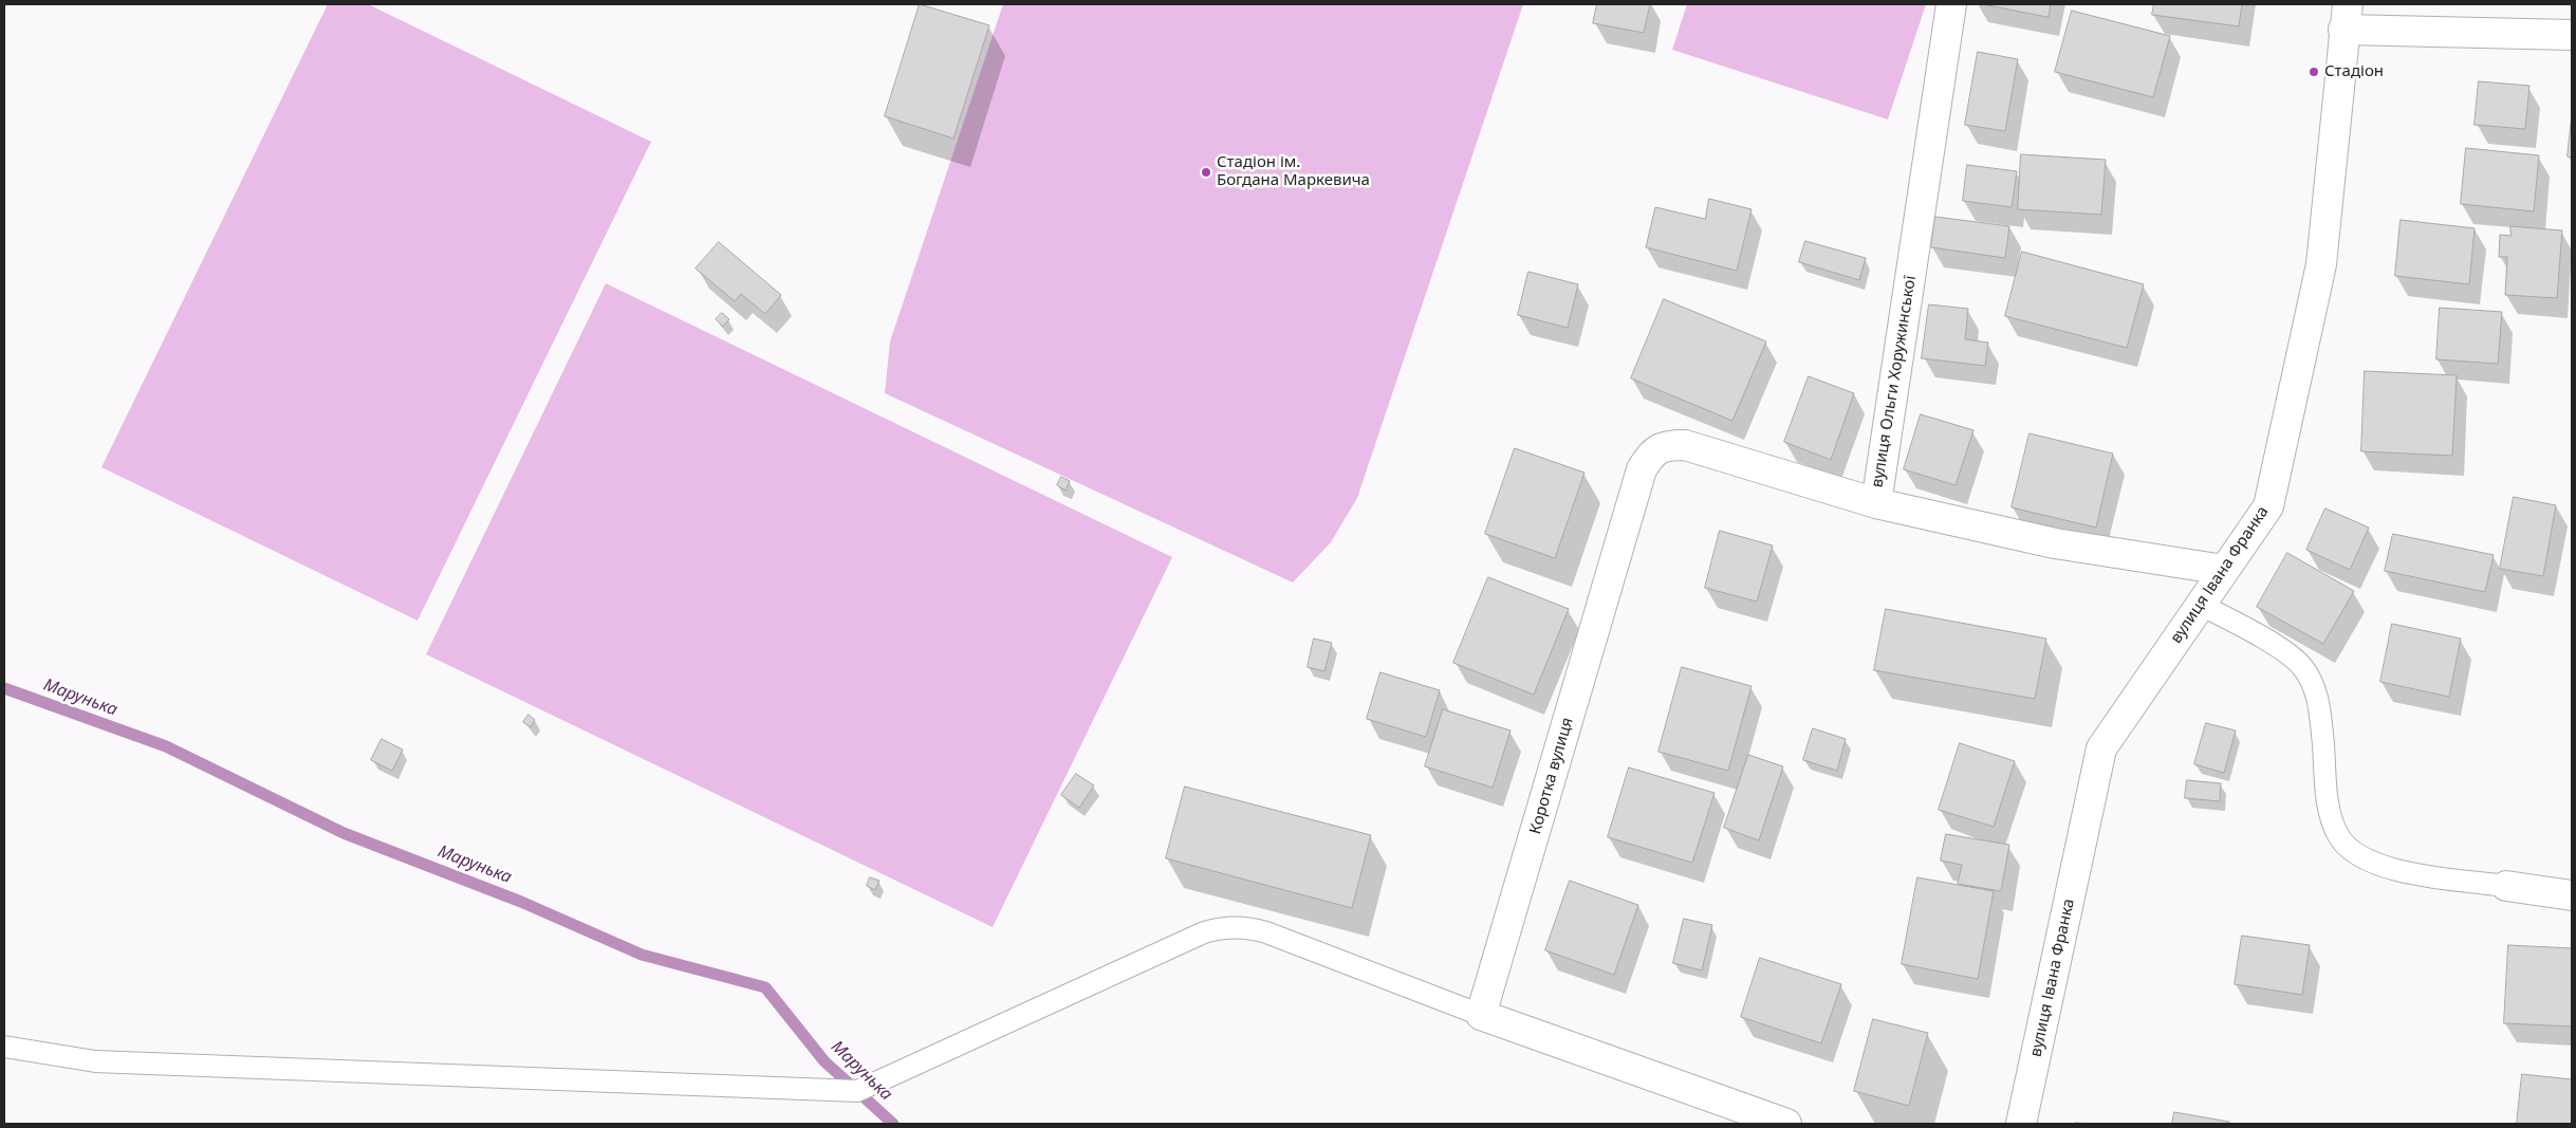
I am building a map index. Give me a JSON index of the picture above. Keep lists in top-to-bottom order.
{
  "streets": {
    "street": ["вулиця Ольги Хоружинської", "вулиця Івана Франка", "Коротка вулиця"]
  },
  "crossings": [
    ["вулиця Ольги Хоружинської", "вулиця Івана Франка"],
    ["вулиця Ольги Хоружинської", "Коротка вулиця"]
  ],
  "water": ["Марунька"],
  "places": ["Стадіон", "Стадіон ім. Богдана Маркевича"]
}
